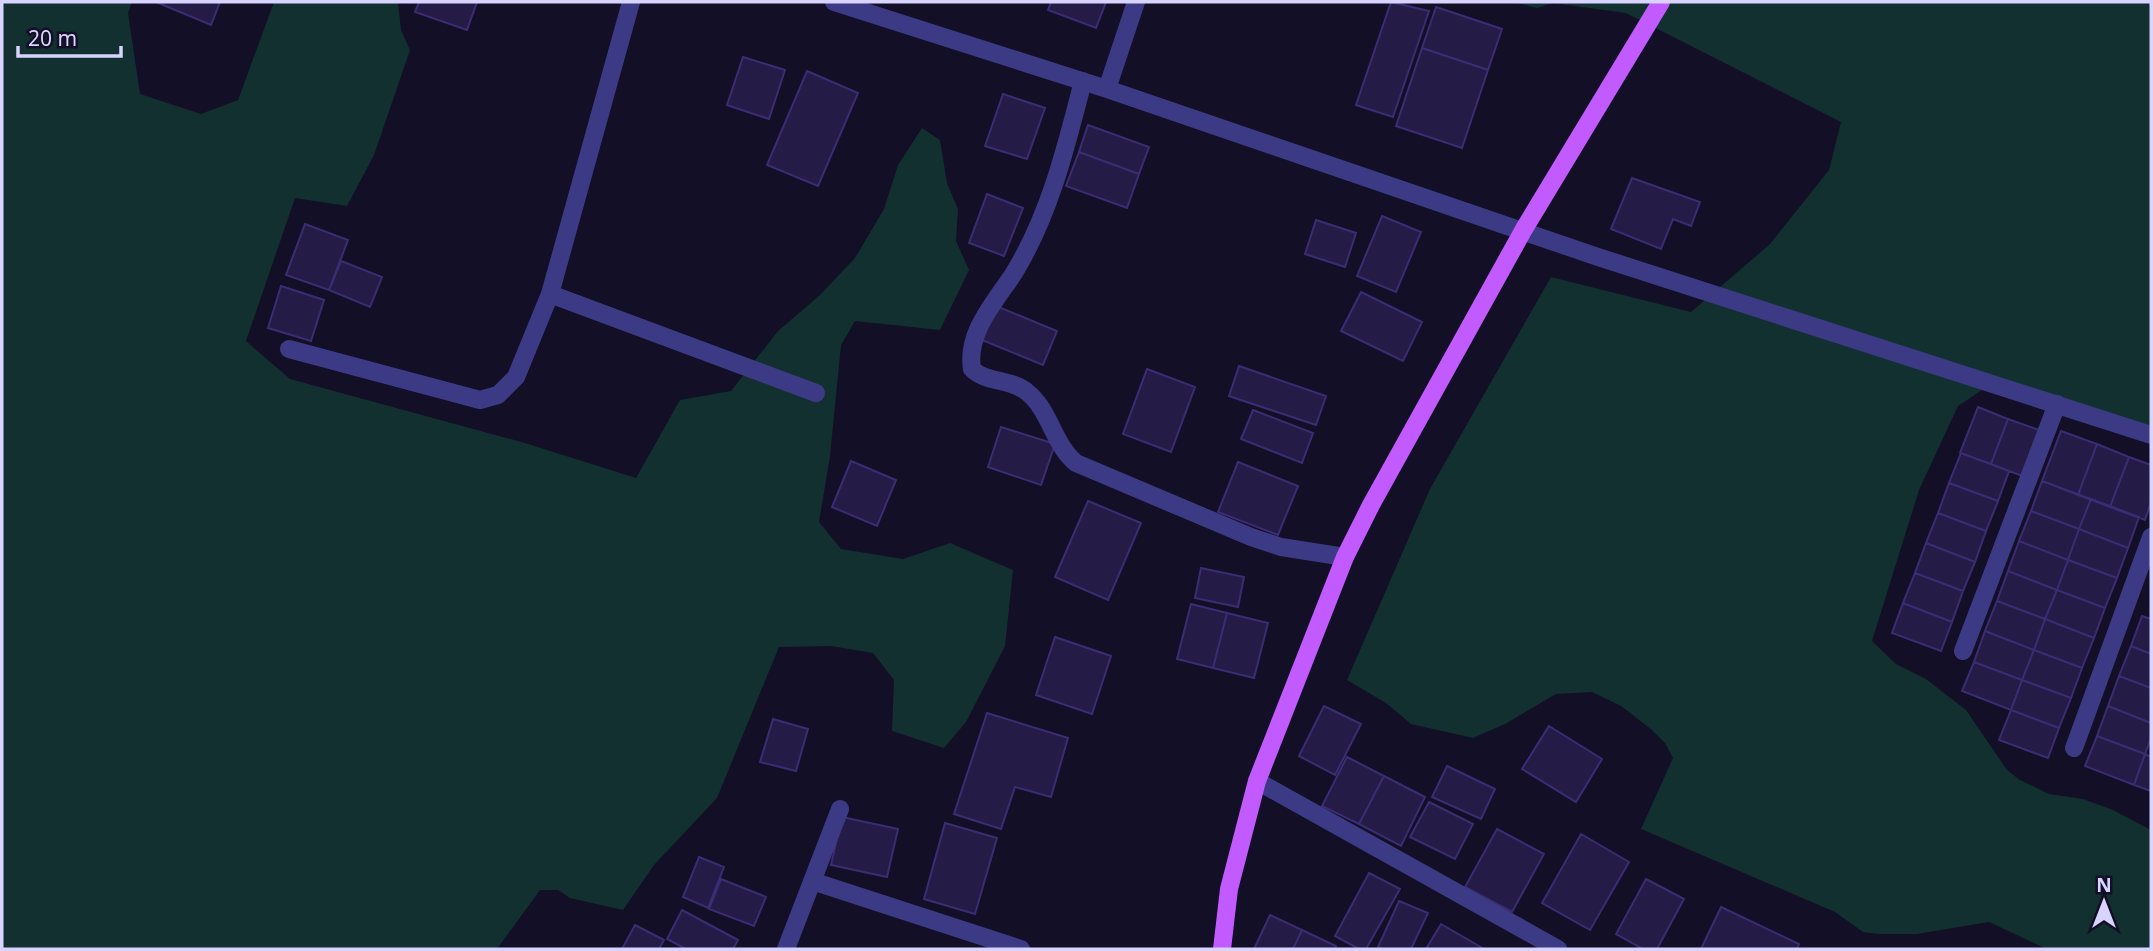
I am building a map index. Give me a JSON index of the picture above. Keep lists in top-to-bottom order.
{
  "scale_bar": "20 m",
  "north": "top"
}
